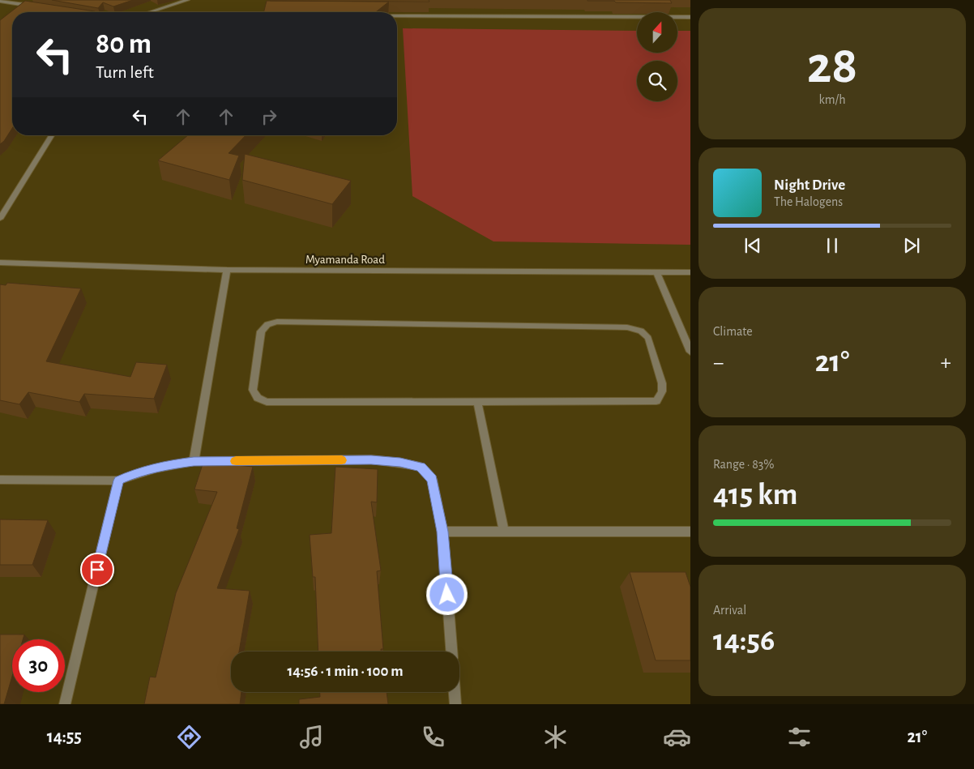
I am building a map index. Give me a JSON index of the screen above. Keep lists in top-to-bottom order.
{
  "streets": {
    "street": ["Myamanda Road"]
  },
  "north": "top",
  "page": {
    "tile": [
      ["28", "km/h"],
      "Climate",
      ["Range · 83%", "415 km"],
      ["Arrival", "14:56"]
    ],
    "turn": ["80 m", "Turn left"],
    "song": ["Night Drive", "The Halogens"],
    "heat": ["−", "21°", "+"],
    "limit": "30",
    "trip": "14:56 · 1 min · 100 m",
    "tabs": ["14:55", "21°"]
  }
}
